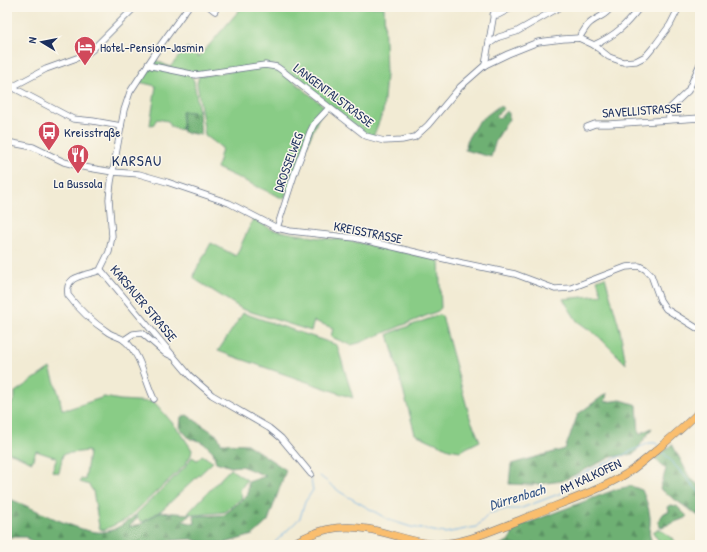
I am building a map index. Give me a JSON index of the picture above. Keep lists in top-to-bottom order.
{
  "streets": {
    "main road": ["AM KALKOFEN"],
    "street": [
      "LANGENTALSTRASSE",
      "SAVELLISTRASSE",
      "DROSSELWEG",
      "KREISSTRASSE",
      "KARSAUER STRASSE"
    ]
  },
  "crossings": [
    ["LANGENTALSTRASSE", "DROSSELWEG"],
    ["LANGENTALSTRASSE", "KARSAUER STRASSE"],
    ["DROSSELWEG", "KREISSTRASSE"],
    ["KREISSTRASSE", "KARSAUER STRASSE"]
  ],
  "districts": ["KARSAU"],
  "water": ["Dürrenbach"],
  "places": {
    "hotel": ["Hotel-Pension-Jasmin"],
    "bus stop": ["Kreisstraße"],
    "restaurant": ["La Bussola"]
  },
  "north": "left"
}
